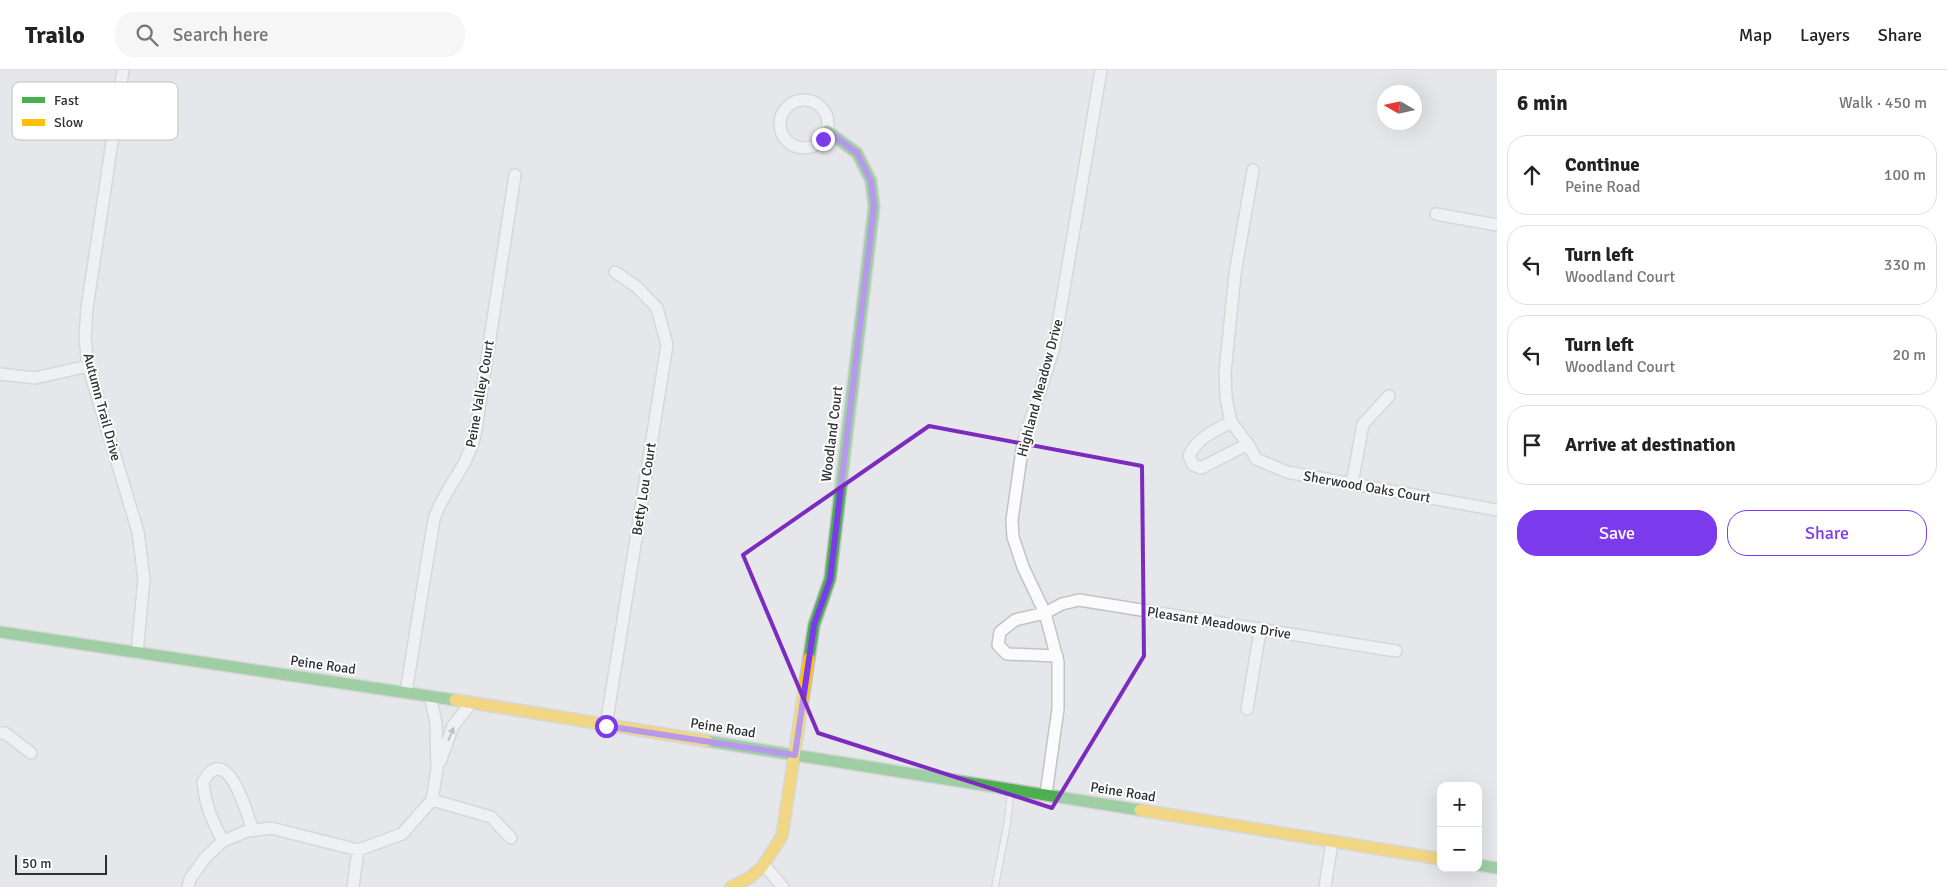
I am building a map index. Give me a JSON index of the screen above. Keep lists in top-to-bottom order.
{
  "streets": {
    "street": [
      "Highland Meadow Drive",
      "Peine Valley Court",
      "Autumn Trail Drive",
      "Woodland Court",
      "Sherwood Oaks Court",
      "Betty Lou Court",
      "Pleasant Meadows Drive",
      "Peine Road"
    ]
  },
  "crossings": [
    ["Highland Meadow Drive", "Pleasant Meadows Drive"],
    ["Highland Meadow Drive", "Peine Road"],
    ["Peine Valley Court", "Peine Road"],
    ["Autumn Trail Drive", "Peine Road"],
    ["Woodland Court", "Peine Road"],
    ["Betty Lou Court", "Peine Road"]
  ],
  "legend": ["Fast", "Slow"],
  "scale_bar": "50 m",
  "north": "left",
  "page": {
    "header": "Trailo",
    "search": "Search here",
    "nav": ["Map", "Layers", "Share"],
    "heading": ["6 min", "Walk · 450 m"],
    "list": [
      ["Continue", "Peine Road", "100 m"],
      ["Turn left", "Woodland Court", "330 m"],
      ["Turn left", "Woodland Court", "20 m"],
      "Arrive at destination"
    ],
    "buttons": ["Save", "Share"],
    "map_buttons": ["+", "−"],
    "scale": "50 m"
  }
}
